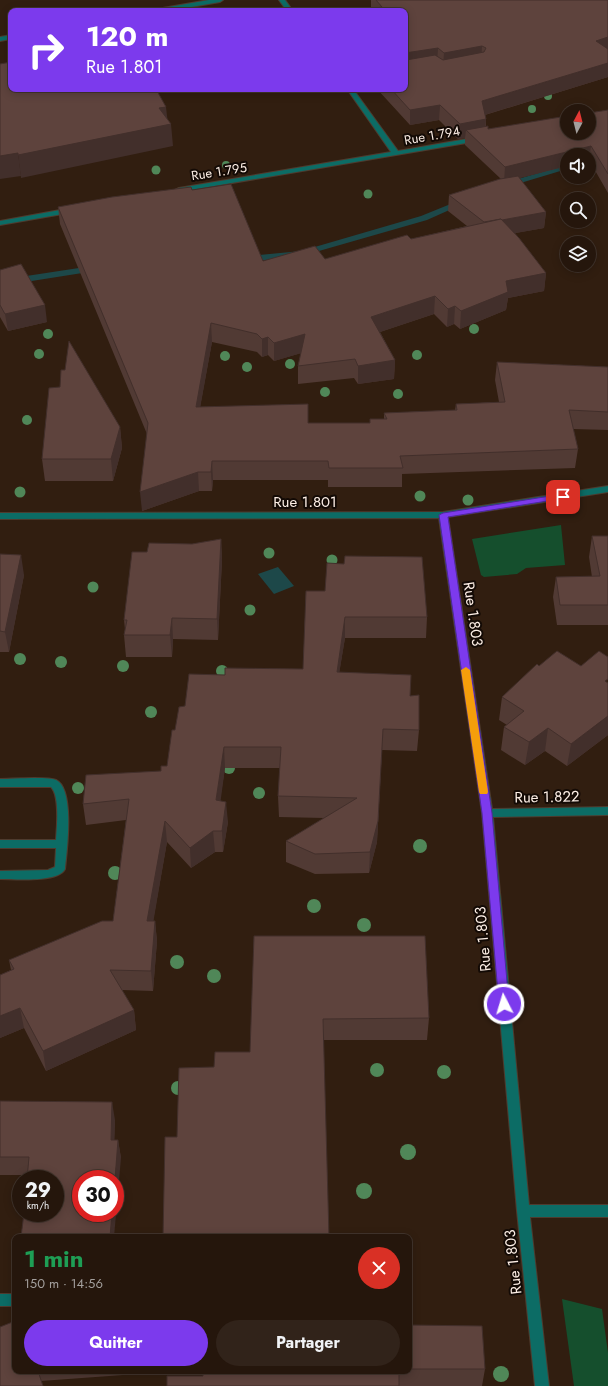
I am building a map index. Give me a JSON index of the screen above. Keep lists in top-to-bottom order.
{
  "streets": {
    "street": [
      "Rue 1.794",
      "Rue 1.795",
      "Rue 1.801",
      "Rue 1.803",
      "Rue 1.822"
    ]
  },
  "crossings": [
    ["Rue 1.794", "Rue 1.795"],
    ["Rue 1.801", "Rue 1.803"],
    ["Rue 1.803", "Rue 1.822"]
  ],
  "north": "top",
  "page": {
    "turn": ["120 m", "Rue 1.801"],
    "speed": "29 km/h",
    "limit": "30",
    "heading": ["1 min", "150 m · 14:56"],
    "buttons": ["Quitter", "Partager"]
  }
}
